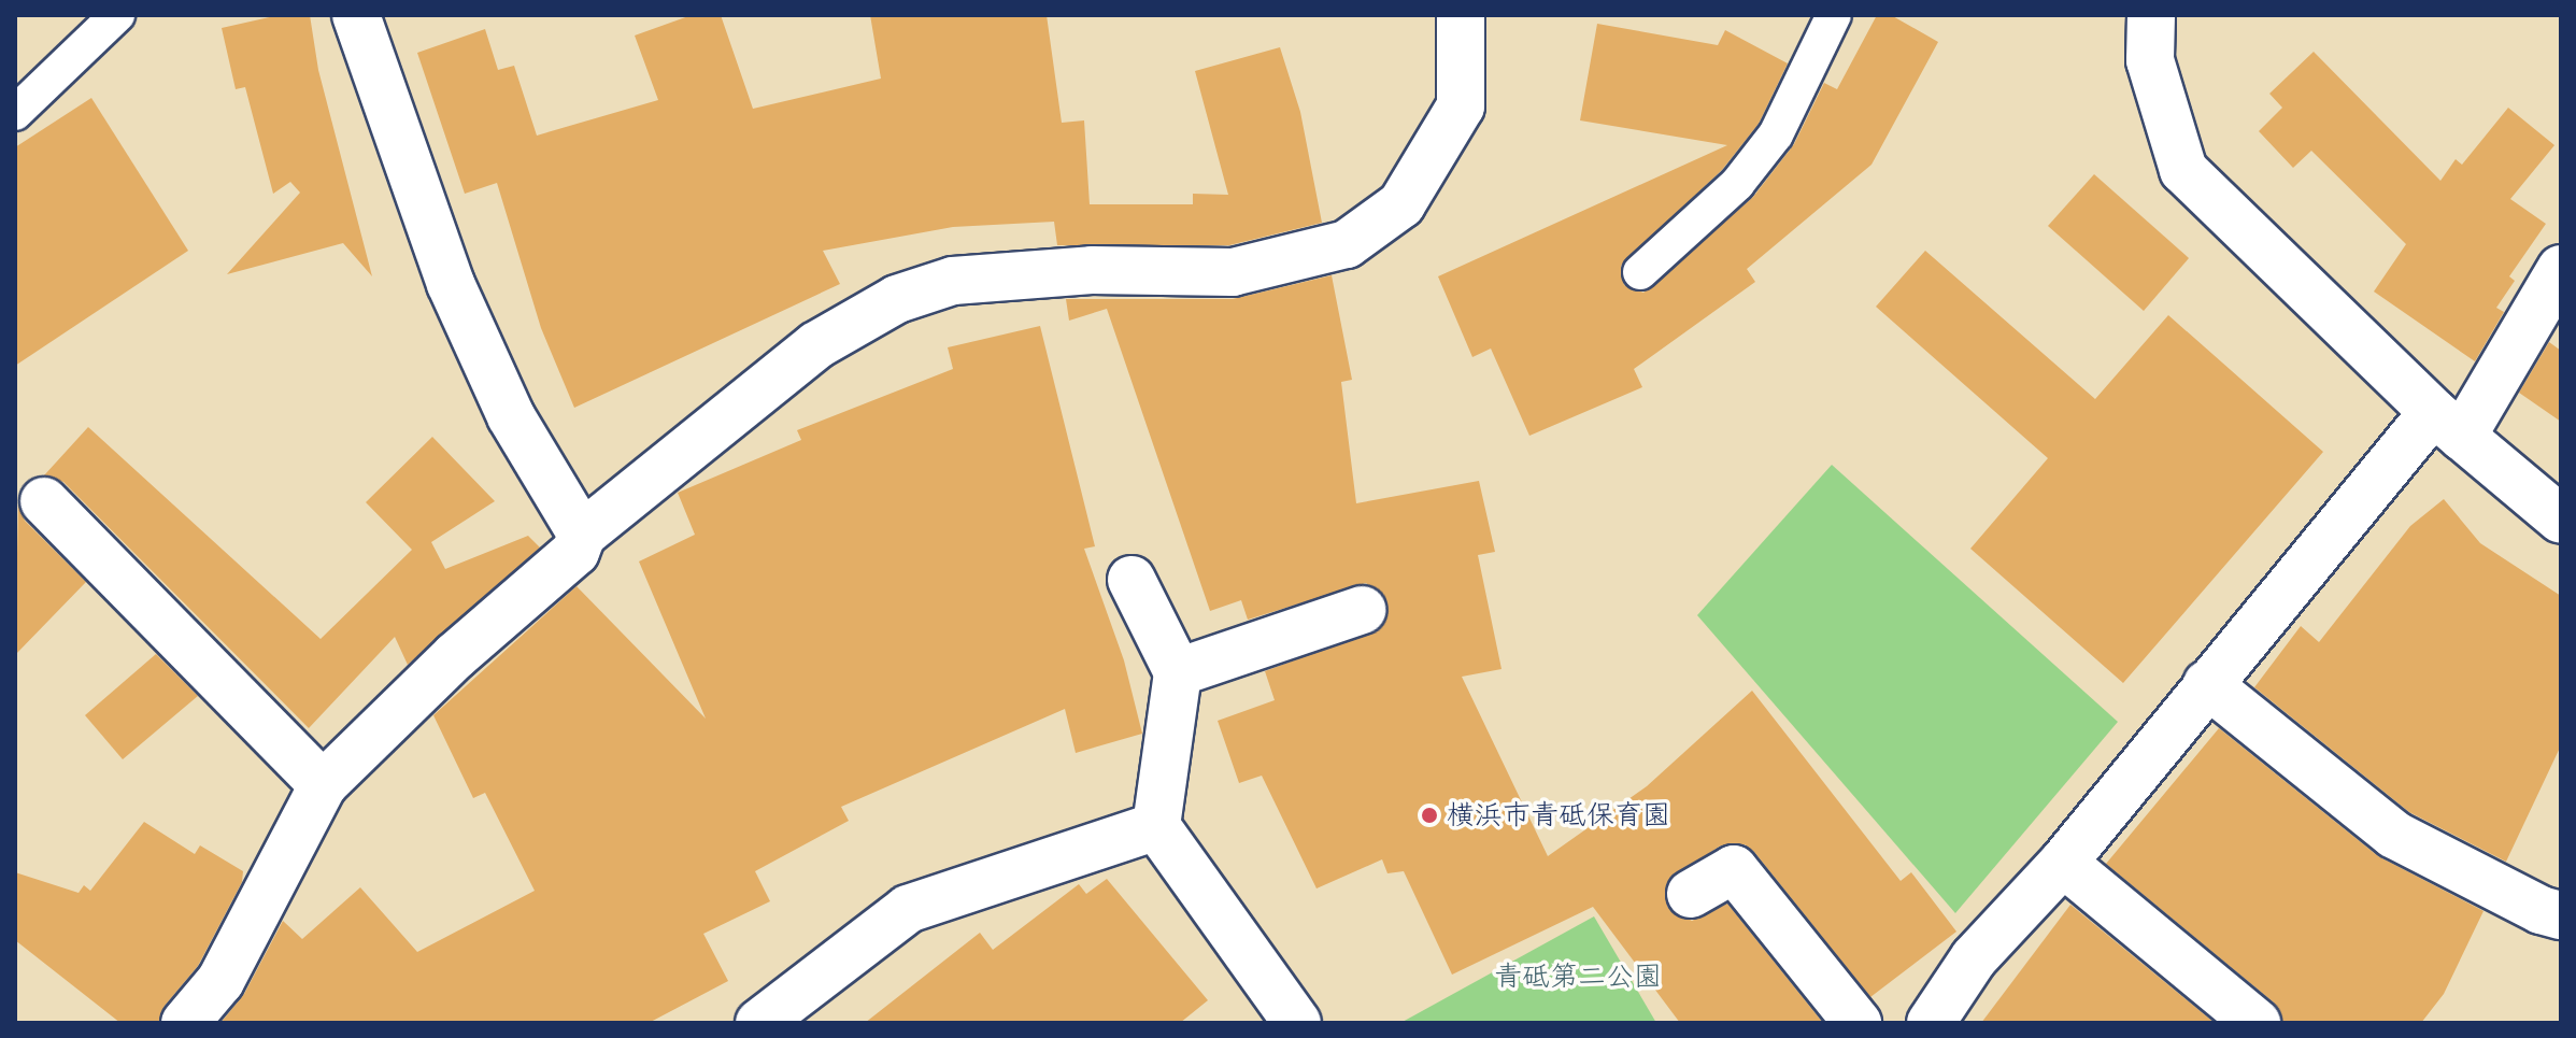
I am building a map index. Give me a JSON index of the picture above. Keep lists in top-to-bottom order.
{
  "parks": ["青砥第二公園"],
  "places": ["横浜市青砥保育園"]
}
